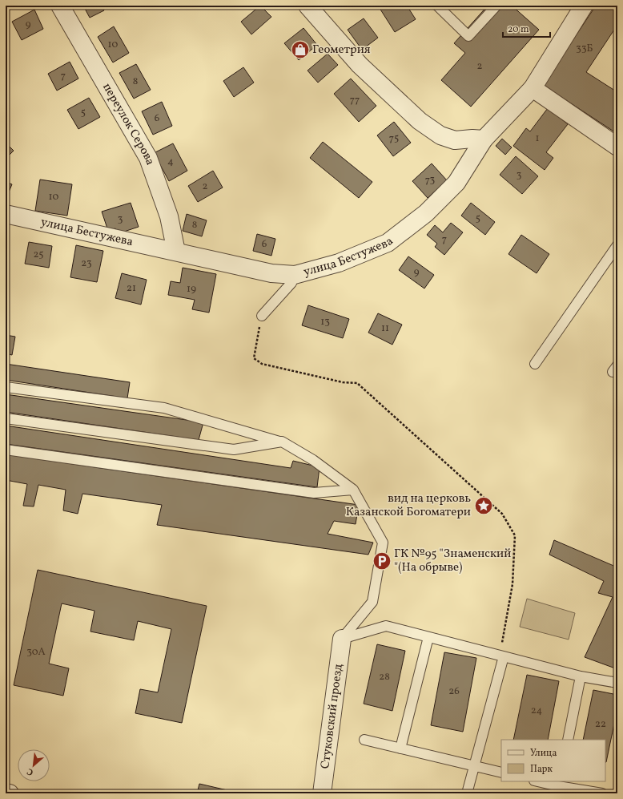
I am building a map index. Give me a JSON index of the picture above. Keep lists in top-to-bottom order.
{
  "streets": {
    "street": ["переулок Серова", "улица Бестужева", "Стуковский проезд"]
  },
  "crossings": [
    ["переулок Серова", "улица Бестужева"]
  ],
  "places": {
    "shop": ["Геометрия"],
    "place": ["вид на церковь Казанской Богоматери"],
    "parking": ["ГК №95 \"Знаменский \"(На обрыве)"]
  },
  "house_numbers": [
    "9",
    "10",
    "33Б",
    "2",
    "7",
    "8",
    "77",
    "5",
    "6",
    "75",
    "1",
    "4",
    "3",
    "73",
    "2",
    "10",
    "5",
    "3",
    "8",
    "7",
    "6",
    "25",
    "23",
    "9",
    "21",
    "19",
    "13",
    "11",
    "30А",
    "28",
    "26",
    "24",
    "22"
  ],
  "legend": ["Улица", "Парк"],
  "scale_bar": "20 m",
  "north": "bottom left"
}
